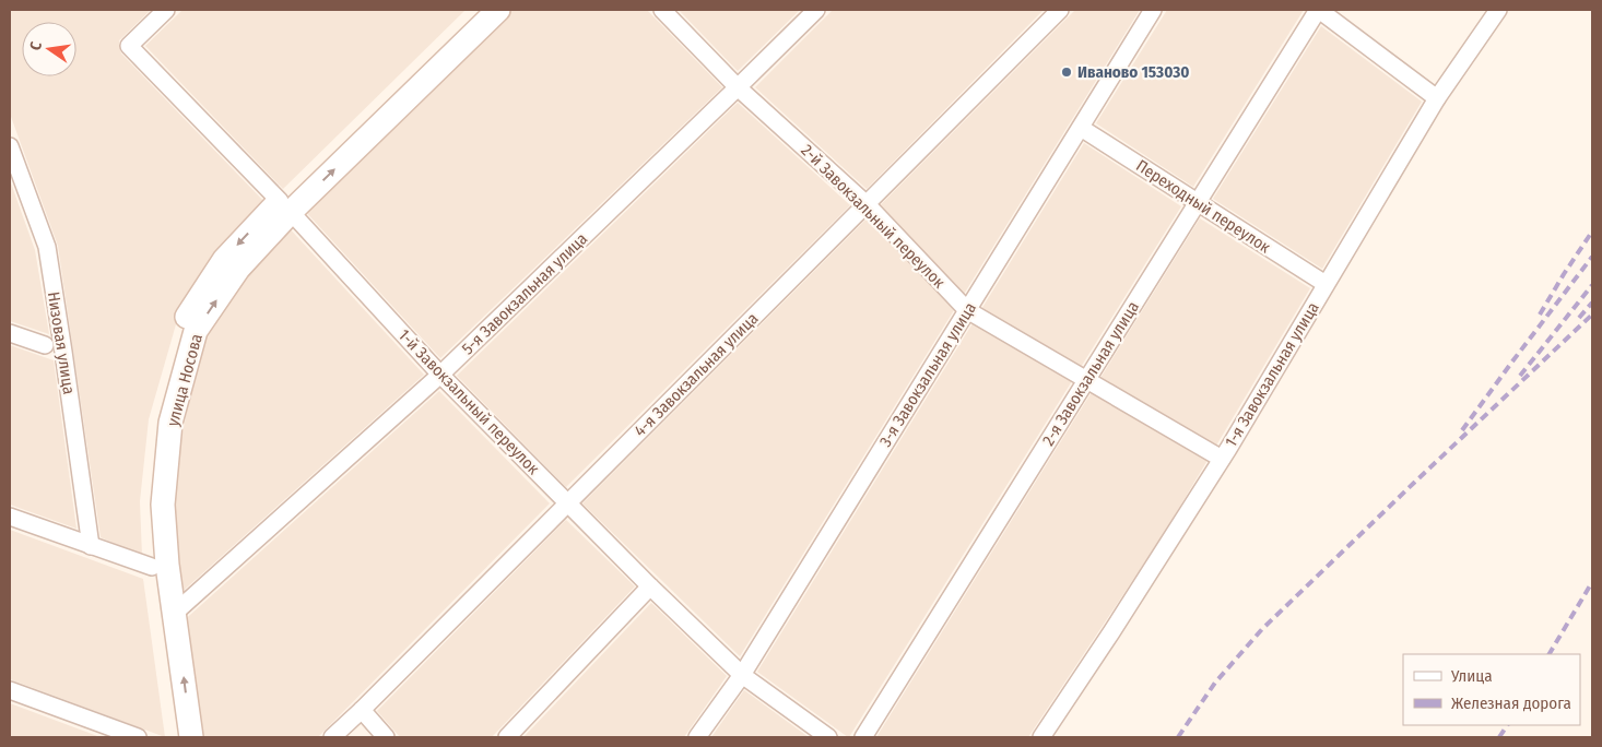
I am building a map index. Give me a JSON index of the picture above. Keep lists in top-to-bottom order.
{
  "streets": {
    "main road": ["улица Носова"],
    "street": [
      "Переходный переулок",
      "2-й Завокзальный переулок",
      "5-я Завокзальная улица",
      "Низовая улица",
      "2-я Завокзальная улица",
      "4-я Завокзальная улица",
      "3-я Завокзальная улица",
      "1-я Завокзальная улица",
      "1-й Завокзальный переулок"
    ]
  },
  "crossings": [
    ["Переходный переулок", "2-я Завокзальная улица"],
    ["Переходный переулок", "3-я Завокзальная улица"],
    ["Переходный переулок", "1-я Завокзальная улица"],
    ["2-й Завокзальный переулок", "5-я Завокзальная улица"],
    ["2-й Завокзальный переулок", "2-я Завокзальная улица"],
    ["2-й Завокзальный переулок", "4-я Завокзальная улица"],
    ["2-й Завокзальный переулок", "3-я Завокзальная улица"],
    ["2-й Завокзальный переулок", "1-я Завокзальная улица"],
    ["5-я Завокзальная улица", "улица Носова"],
    ["5-я Завокзальная улица", "1-й Завокзальный переулок"],
    ["4-я Завокзальная улица", "1-й Завокзальный переулок"],
    ["3-я Завокзальная улица", "1-й Завокзальный переулок"],
    ["улица Носова", "1-й Завокзальный переулок"]
  ],
  "places": ["Иваново 153030"],
  "legend": ["Улица", "Железная дорога"],
  "north": "left"
}
